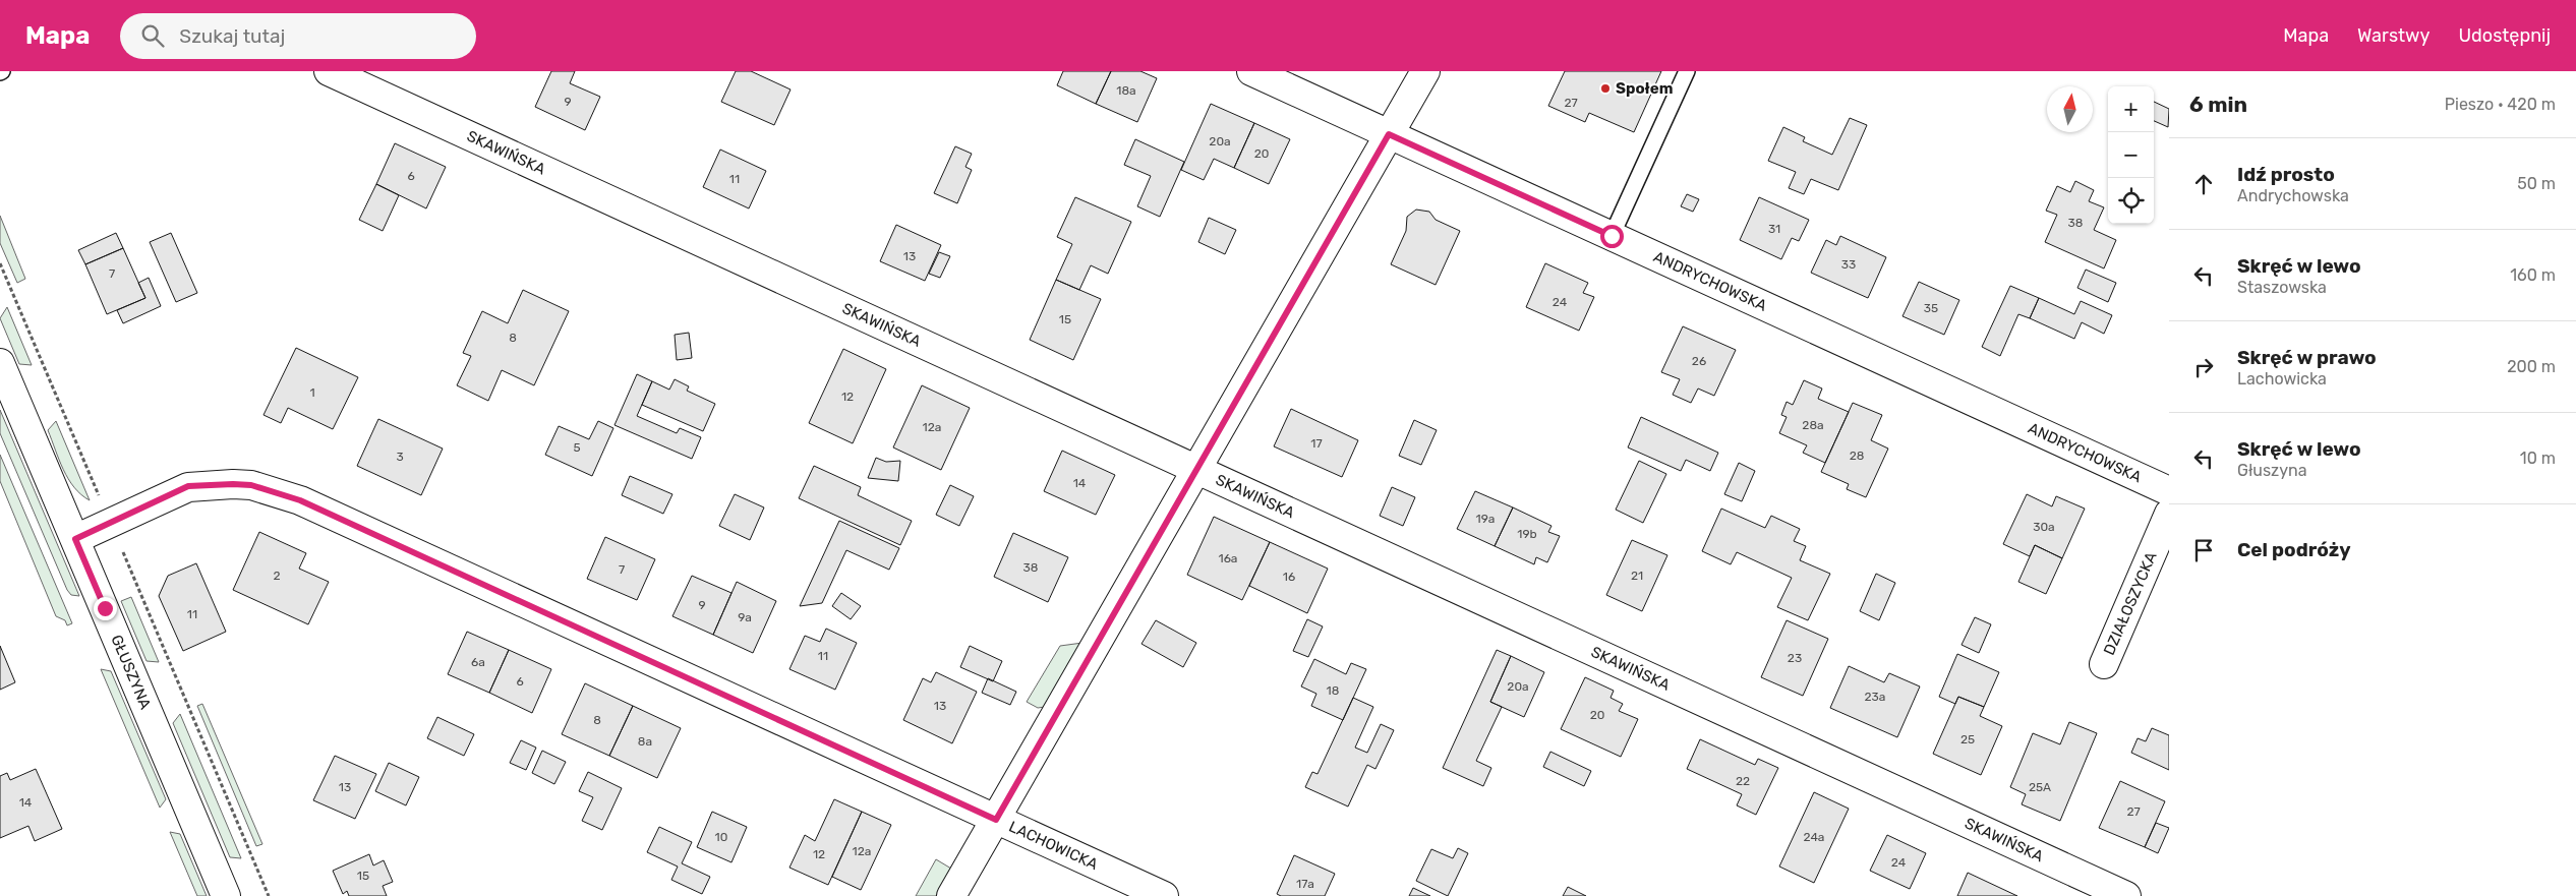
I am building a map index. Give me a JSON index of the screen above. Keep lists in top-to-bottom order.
{
  "streets": {
    "street": [
      "SKAWIŃSKA",
      "ANDRYCHOWSKA",
      "DZIAŁOSZYCKA",
      "GŁUSZYNA",
      "LACHOWICKA"
    ]
  },
  "crossings": [
    ["GŁUSZYNA", "LACHOWICKA"]
  ],
  "places": ["Społem"],
  "house_numbers": [
    "18a",
    "9",
    "27",
    "20a",
    "20",
    "6",
    "11",
    "38",
    "31",
    "13",
    "33",
    "7",
    "24",
    "35",
    "15",
    "8",
    "26",
    "1",
    "12",
    "28a",
    "12a",
    "17",
    "5",
    "28",
    "3",
    "14",
    "19a",
    "30a",
    "19b",
    "16a",
    "38",
    "7",
    "2",
    "21",
    "16",
    "9",
    "11",
    "9a",
    "11",
    "23",
    "6a",
    "6",
    "20a",
    "18",
    "23a",
    "13",
    "20",
    "8",
    "25",
    "8a",
    "22",
    "13",
    "25A",
    "14",
    "27",
    "10",
    "24a",
    "12a",
    "12",
    "24",
    "15",
    "17a"
  ],
  "north": "top",
  "page": {
    "header": "Mapa",
    "search": "Szukaj tutaj",
    "nav": ["Mapa", "Warstwy", "Udostępnij"],
    "heading": ["6 min", "Pieszo · 420 m"],
    "map_buttons": ["+", "−"],
    "list": [
      ["Idź prosto", "Andrychowska", "50 m"],
      ["Skręć w lewo", "Staszowska", "160 m"],
      ["Skręć w prawo", "Lachowicka", "200 m"],
      ["Skręć w lewo", "Głuszyna", "10 m"],
      "Cel podróży"
    ]
  }
}
